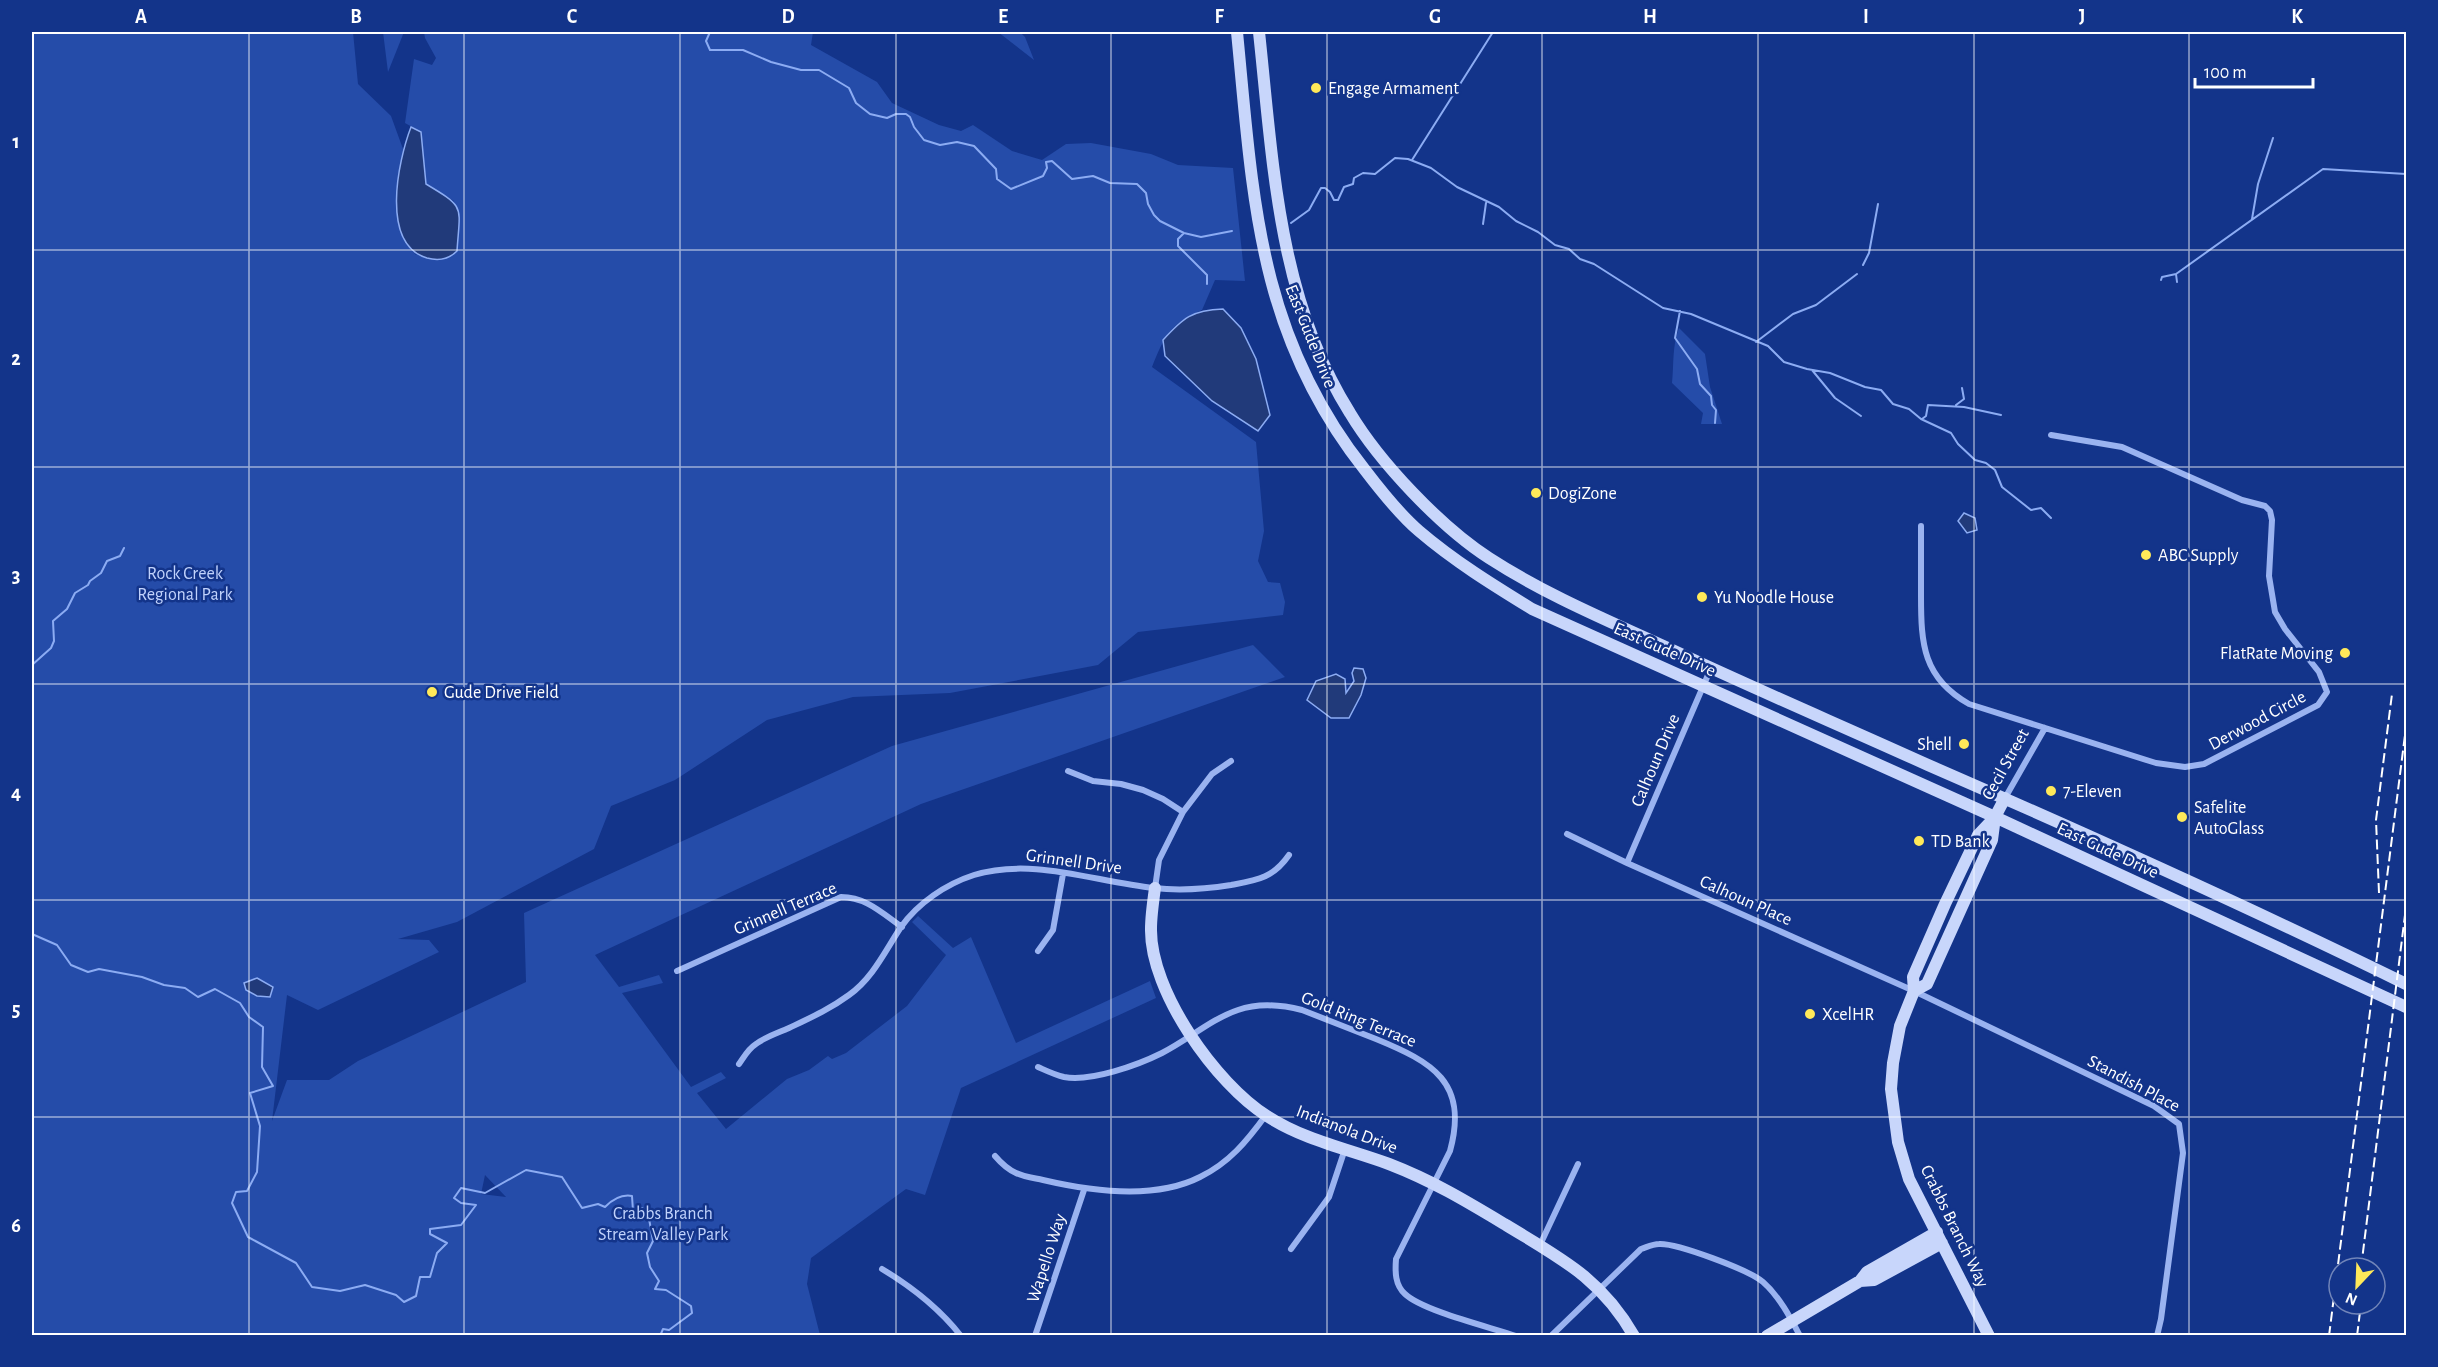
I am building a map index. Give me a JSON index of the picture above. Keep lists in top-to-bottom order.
{
  "streets": {
    "main road": [
      "East Gude Drive",
      "Cecil Street",
      "Indianola Drive",
      "Crabbs Branch Way"
    ],
    "street": [
      "Derwood Circle",
      "Calhoun Drive",
      "Grinnell Drive",
      "Calhoun Place",
      "Grinnell Terrace",
      "Gold Ring Terrace",
      "Standish Place",
      "Wapello Way"
    ]
  },
  "crossings": [
    ["East Gude Drive", "Calhoun Drive"],
    ["East Gude Drive", "Cecil Street"],
    ["East Gude Drive", "Crabbs Branch Way"],
    ["Derwood Circle", "Cecil Street"],
    ["Calhoun Drive", "Calhoun Place"],
    ["Cecil Street", "Crabbs Branch Way"],
    ["Grinnell Drive", "Grinnell Terrace"],
    ["Grinnell Drive", "Indianola Drive"],
    ["Calhoun Place", "Standish Place"],
    ["Calhoun Place", "Crabbs Branch Way"],
    ["Gold Ring Terrace", "Indianola Drive"],
    ["Standish Place", "Crabbs Branch Way"]
  ],
  "parks": ["Rock Creek Regional Park", "Crabbs Branch Stream Valley Park"],
  "places": [
    "Engage Armament",
    "DogiZone",
    "ABC Supply",
    "Yu Noodle House",
    "FlatRate Moving",
    "Gude Drive Field",
    "Shell",
    "7-Eleven",
    "Safelite AutoGlass",
    "TD Bank",
    "XcelHR"
  ],
  "scale_bar": "100 m",
  "north": "bottom left",
  "grid": {
    "columns": [
      "A",
      "B",
      "C",
      "D",
      "E",
      "F",
      "G",
      "H",
      "I",
      "J",
      "K"
    ],
    "rows": [
      "1",
      "2",
      "3",
      "4",
      "5",
      "6"
    ]
  }
}
